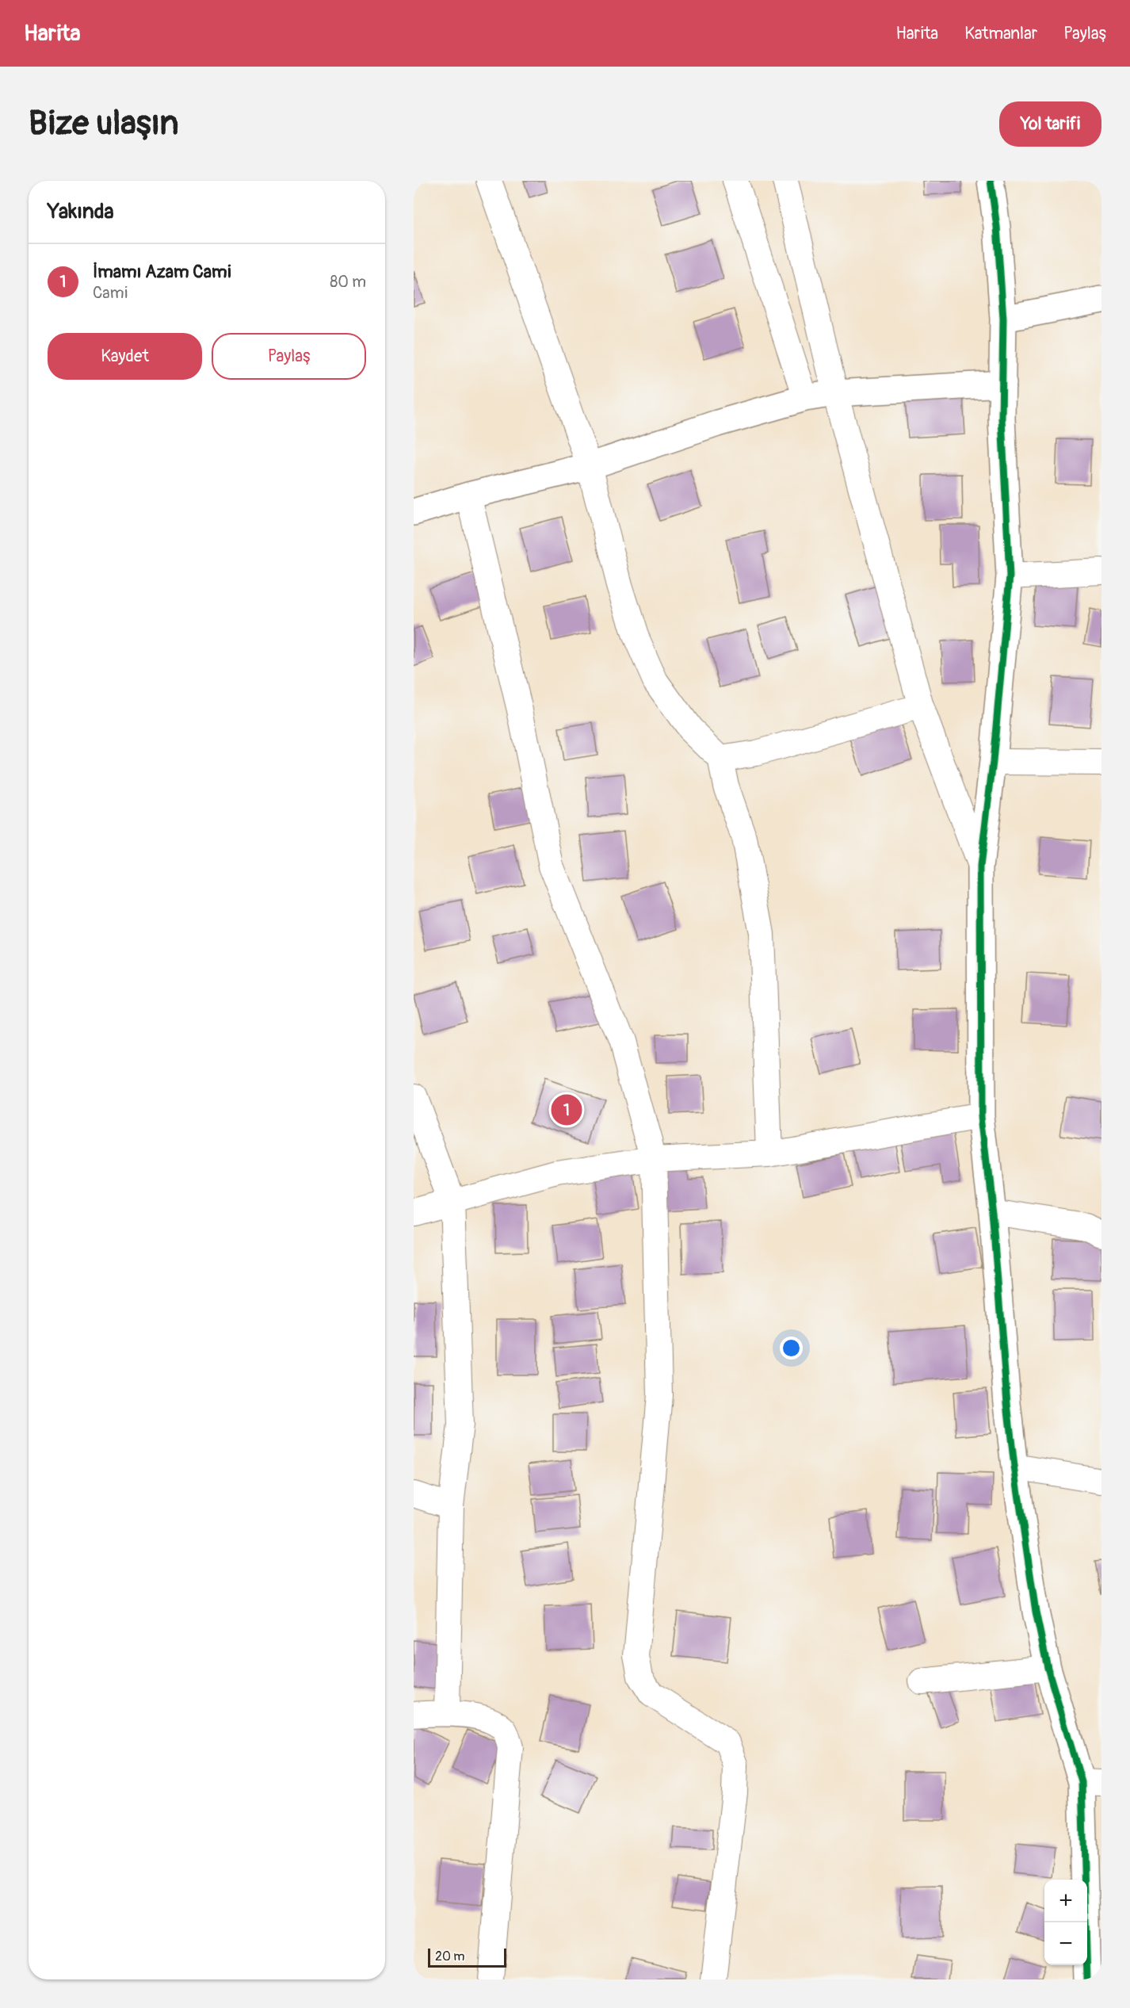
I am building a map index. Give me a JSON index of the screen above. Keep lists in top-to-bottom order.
{
  "scale_bar": "20 m",
  "page": {
    "header": "Harita",
    "nav": ["Harita", "Katmanlar", "Paylaş"],
    "buttons": [
      "Yol tarifi",
      ["Kaydet", "Paylaş"]
    ],
    "title": "Bize ulaşın",
    "heading": "Yakında",
    "list": [
      {
        "mark": "1",
        "name": "İmamı Azam Cami",
        "note": "Cami",
        "value": "80 m"
      }
    ],
    "pins": "1",
    "map_buttons": ["+", "−"],
    "scale": "20 m"
  }
}
